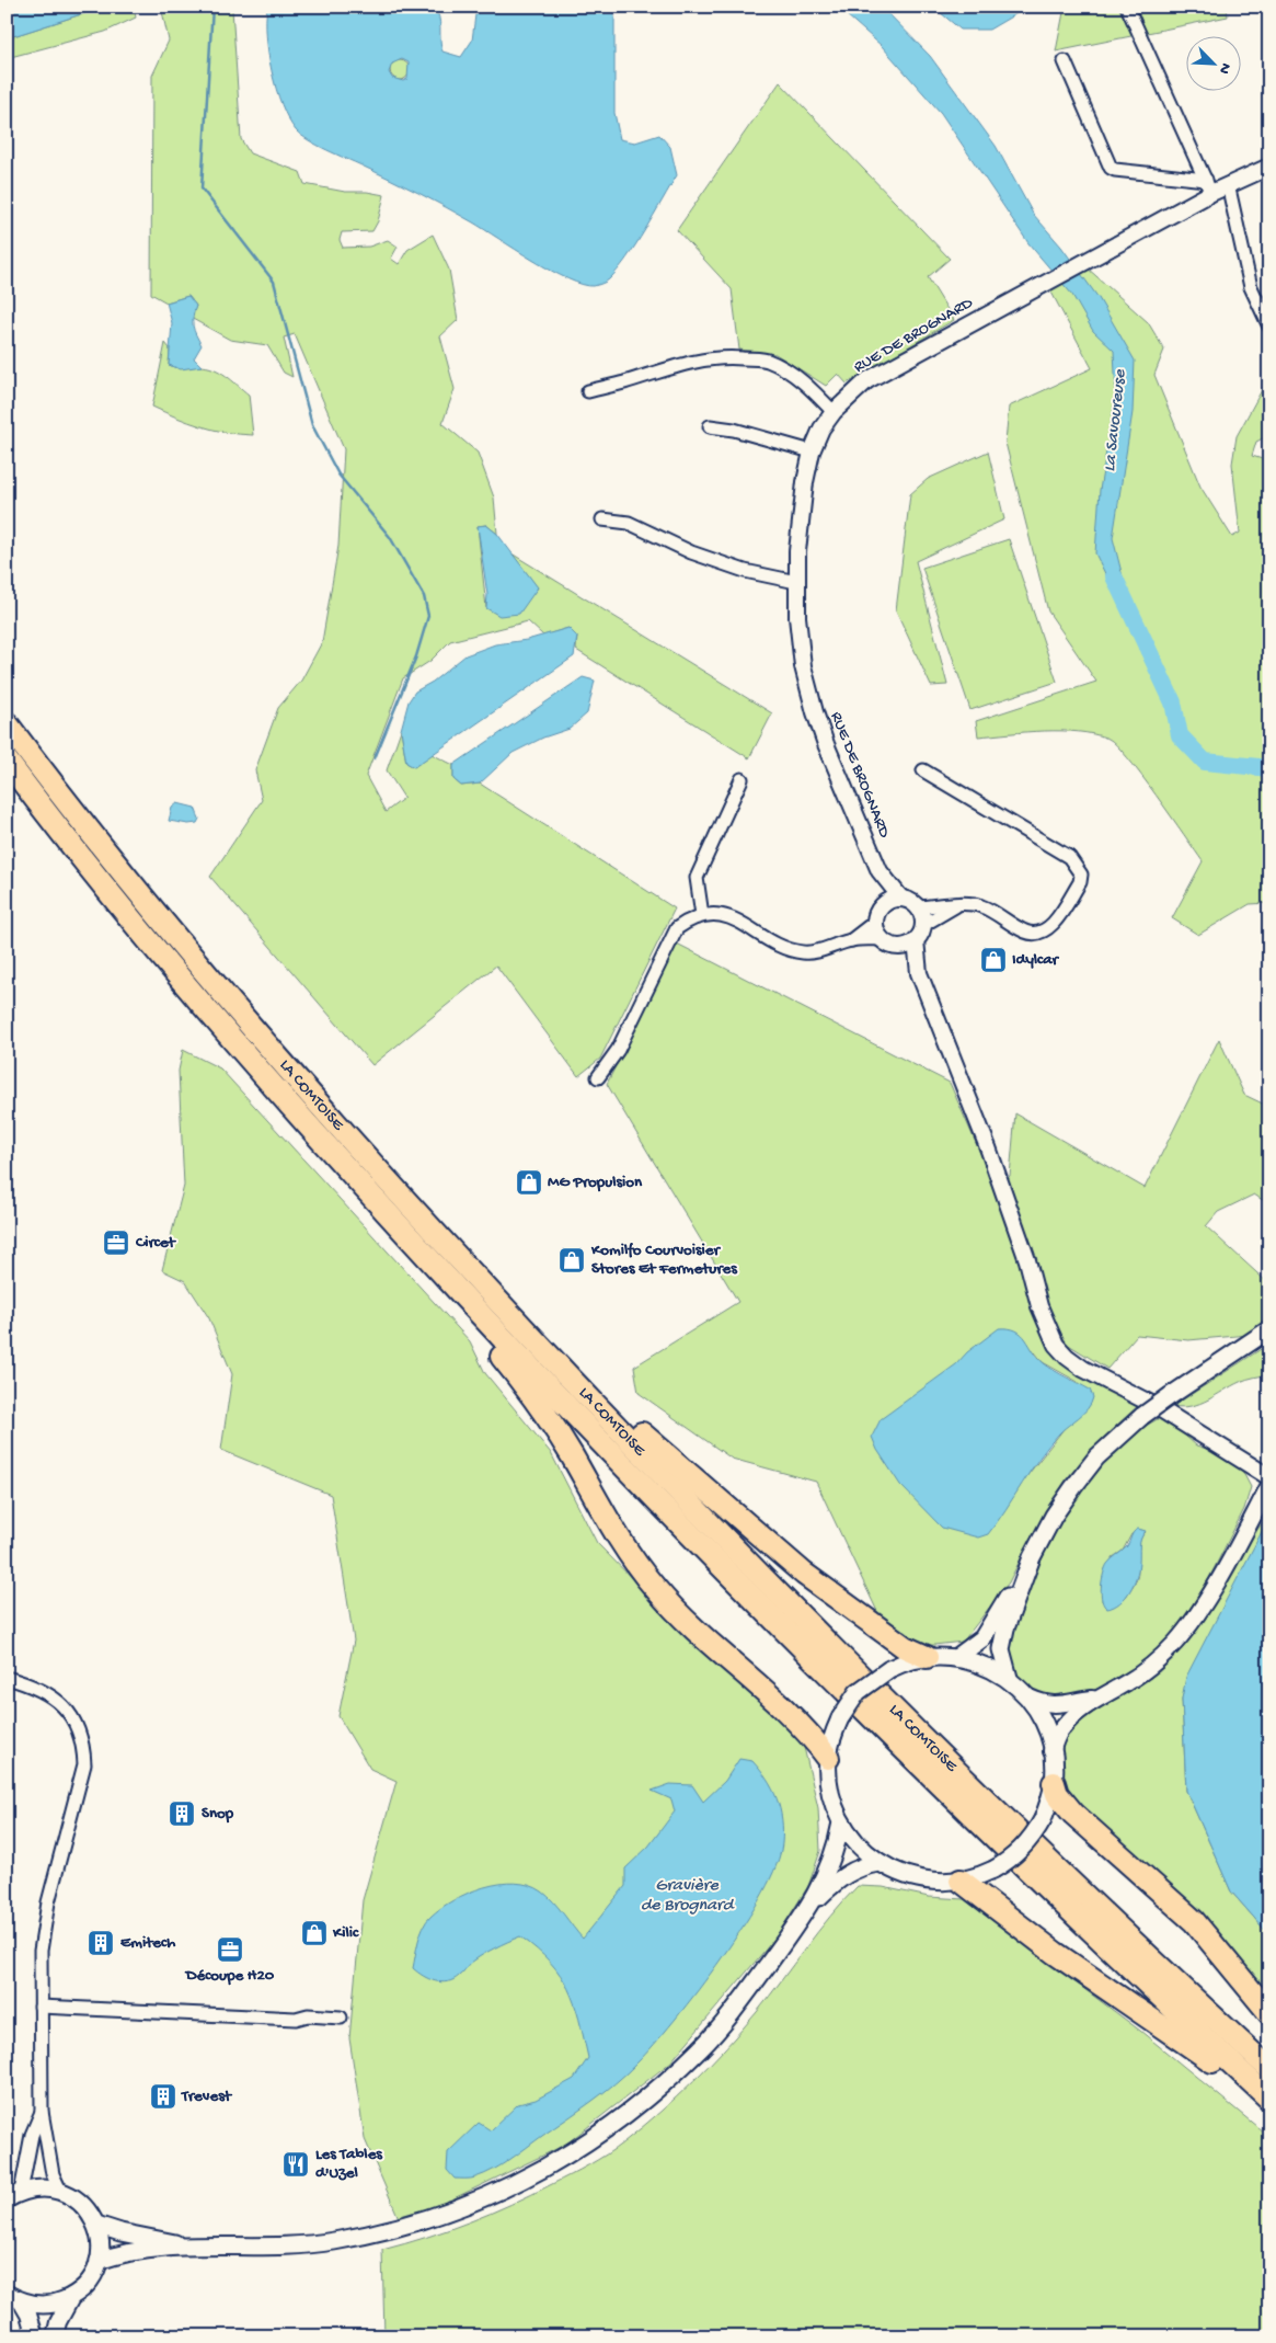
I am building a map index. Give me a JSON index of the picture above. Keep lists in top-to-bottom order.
{
  "streets": {
    "highway": ["LA COMTOISE"],
    "street": ["RUE DE BROGNARD"]
  },
  "water": ["La Savoureuse", "Gravière de Brognard"],
  "places": {
    "shop": [
      "Idylcar",
      "MG Propulsion",
      "Komilfo Courvoisier Stores Et Fermetures",
      "Kilic"
    ],
    "office": ["Circet", "Découpe H20"],
    "building": ["Snop", "Emitech", "Trevest"],
    "restaurant": ["Les Tables d'Uzel"]
  },
  "north": "bottom right"
}
